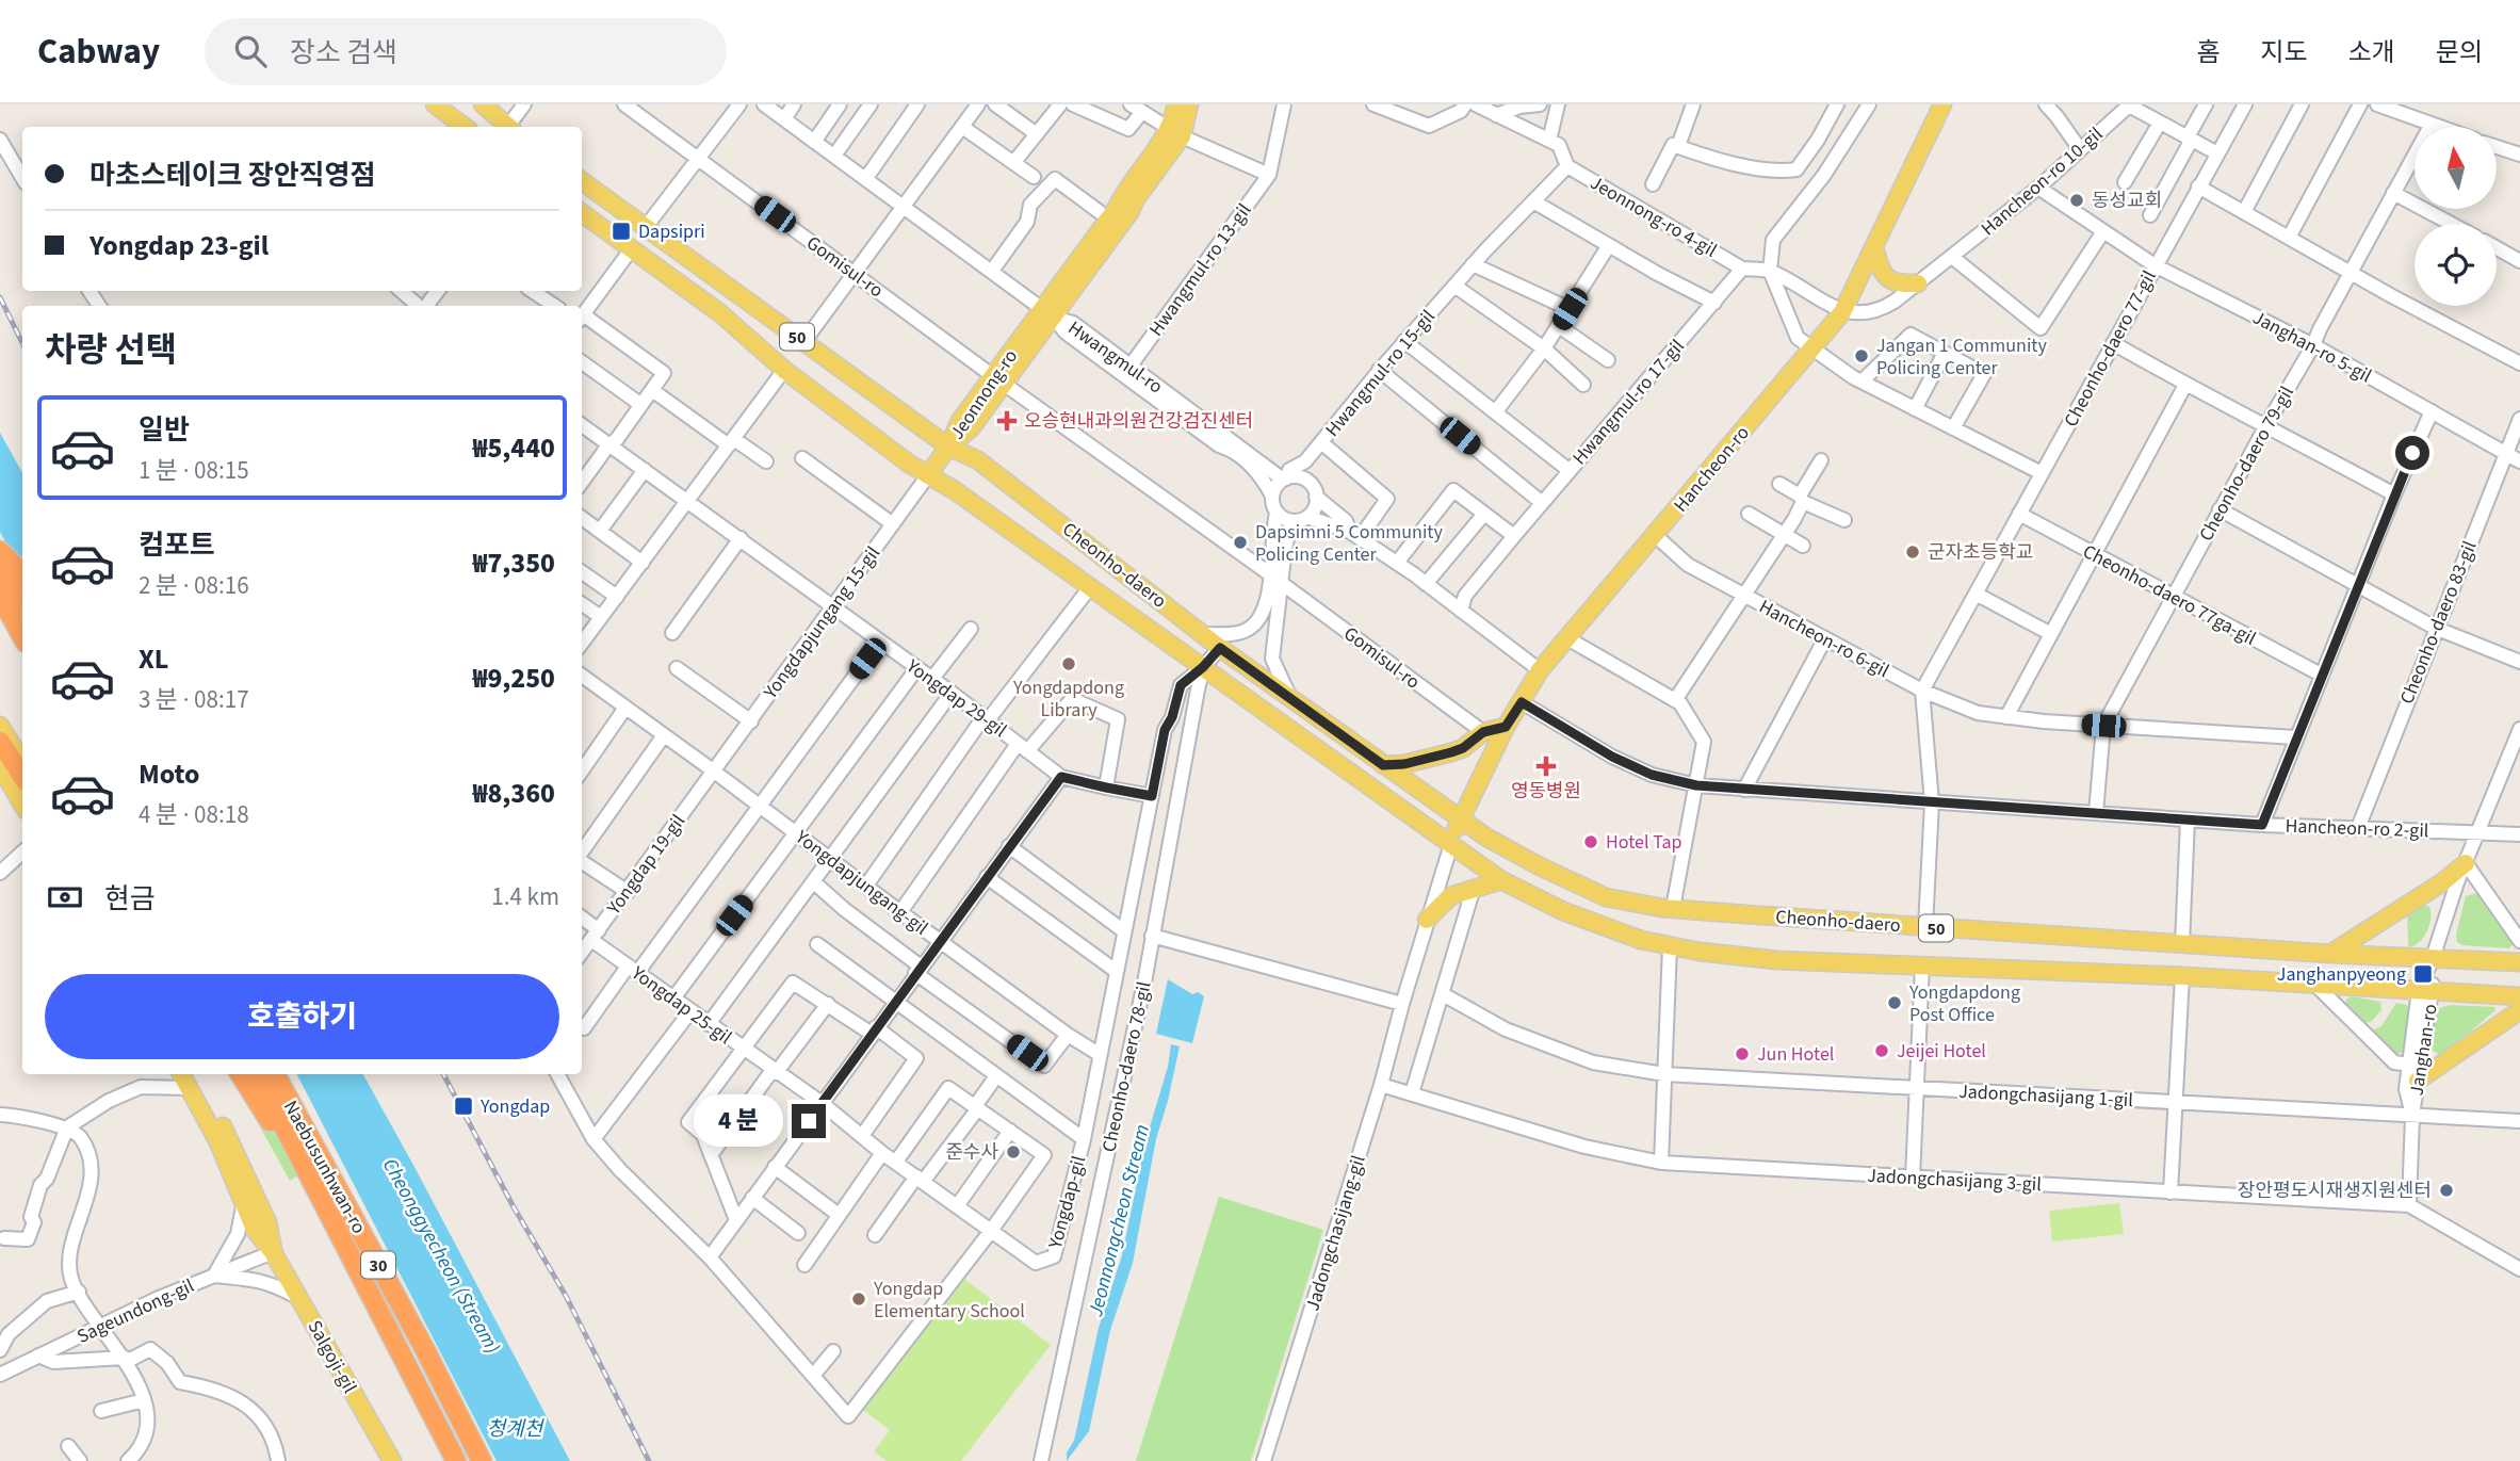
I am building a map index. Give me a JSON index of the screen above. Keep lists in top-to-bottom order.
{
  "streets": {
    "highway": ["Naebusunhwan-ro", "30"],
    "main road": [
      "50",
      "Jeonnong-ro",
      "Hancheon-ro",
      "Cheonho-daero",
      "Yongdapjungang 15-gil",
      "Salgoji-gil"
    ],
    "street": [
      "Hancheon-ro 10-gil",
      "Jeonnong-ro 4-gil",
      "Gomisul-ro",
      "Hwangmul-ro 13-gil",
      "Janghan-ro 5-gil",
      "Cheonho-daero 77-gil",
      "Hwangmul-ro",
      "Hwangmul-ro 15-gil",
      "Hwangmul-ro 17-gil",
      "Cheonho-daero 79-gil",
      "Cheonho-daero 77ga-gil",
      "Cheonho-daero 83-gil",
      "Hancheon-ro 6-gil",
      "Yongdap 29-gil",
      "Hancheon-ro 2-gil",
      "Yongdap 19-gil",
      "Yongdapjungang-gil",
      "Yongdap 25-gil",
      "Janghan-ro",
      "Cheonho-daero 78-gil",
      "Jadongchasijang 1-gil",
      "Jadongchasijang 3-gil",
      "Yongdap-gil",
      "Jadongchasijang-gil",
      "Sageundong-gil"
    ]
  },
  "crossings": [
    ["Hancheon-ro 10-gil", "Jeonnong-ro 4-gil"],
    ["Hancheon-ro 10-gil", "Janghan-ro 5-gil"],
    ["Hancheon-ro 10-gil", "Cheonho-daero 77-gil"],
    ["Hancheon-ro 10-gil", "Hancheon-ro"],
    ["Jeonnong-ro 4-gil", "Hwangmul-ro 15-gil"],
    ["Jeonnong-ro 4-gil", "Hwangmul-ro 17-gil"],
    ["Jeonnong-ro 4-gil", "Hancheon-ro"],
    ["Gomisul-ro", "Jeonnong-ro"],
    ["Hwangmul-ro 13-gil", "Hwangmul-ro"],
    ["Janghan-ro 5-gil", "Cheonho-daero 77-gil"],
    ["Janghan-ro 5-gil", "Cheonho-daero 79-gil"],
    ["Janghan-ro 5-gil", "Cheonho-daero 83-gil"],
    ["Cheonho-daero 77-gil", "Cheonho-daero 77ga-gil"],
    ["Cheonho-daero 77-gil", "Hancheon-ro 6-gil"],
    ["Hwangmul-ro", "Hwangmul-ro 15-gil"],
    ["Hwangmul-ro", "Jeonnong-ro"],
    ["Jeonnong-ro", "Cheonho-daero"],
    ["Jeonnong-ro", "Yongdapjungang 15-gil"],
    ["Cheonho-daero 79-gil", "Cheonho-daero 77ga-gil"],
    ["Cheonho-daero 79-gil", "Hancheon-ro 6-gil"],
    ["Cheonho-daero 79-gil", "Hancheon-ro 2-gil"],
    ["Hancheon-ro", "Cheonho-daero"],
    ["Hancheon-ro", "Hancheon-ro 6-gil"],
    ["Hancheon-ro", "Hancheon-ro 2-gil"],
    ["Cheonho-daero", "Yongdapjungang 15-gil"],
    ["Cheonho-daero", "Janghan-ro"],
    ["Cheonho-daero", "Cheonho-daero 78-gil"],
    ["Cheonho-daero", "Yongdap-gil"],
    ["Yongdapjungang 15-gil", "Yongdap 29-gil"],
    ["Yongdapjungang 15-gil", "Yongdap 19-gil"],
    ["Yongdapjungang 15-gil", "Yongdapjungang-gil"],
    ["Cheonho-daero 83-gil", "Hancheon-ro 2-gil"],
    ["Yongdap 29-gil", "Yongdap-gil"],
    ["Hancheon-ro 2-gil", "Janghan-ro"],
    ["Yongdap 19-gil", "Yongdapjungang-gil"],
    ["Yongdap 19-gil", "Yongdap 25-gil"],
    ["Yongdapjungang-gil", "Yongdap-gil"],
    ["Yongdap 25-gil", "Yongdap-gil"],
    ["Janghan-ro", "Jadongchasijang 1-gil"],
    ["Cheonho-daero 78-gil", "Yongdap-gil"],
    ["Jadongchasijang 3-gil", "Jadongchasijang-gil"],
    ["Sageundong-gil", "Salgoji-gil"]
  ],
  "water": ["Jeonnongcheon Stream", "Cheonggyecheon (Stream)", "청계천"],
  "places": {
    "other": [
      "동성교회",
      "Jangan 1 Community Policing Center",
      "Dapsimni 5 Community Policing Center",
      "군자초등학교",
      "Yongdapdong Library",
      "Hotel Tap",
      "Yongdapdong Post Office",
      "Jeijei Hotel",
      "Jun Hotel",
      "준수사",
      "장안평도시재생지원센터",
      "Yongdap Elementary School"
    ],
    "transit": ["Dapsipri", "Janghanpyeong", "Yongdap"],
    "health": ["오승현내과의원건강검진센터", "영동병원"]
  },
  "north": "top",
  "page": {
    "header": "Cabway",
    "search": "장소 검색",
    "nav": [
      "홈",
      "지도",
      "소개",
      "문의"
    ],
    "banner": ["마초스테이크 장안직영점", "Yongdap 23-gil"],
    "heading": "차량 선택",
    "list": [
      {
        "name": "일반",
        "note": "1 분 · 08:15",
        "value": "₩5,440"
      },
      {
        "name": "컴포트",
        "note": "2 분 · 08:16",
        "value": "₩7,350"
      },
      {
        "name": "XL",
        "note": "3 분 · 08:17",
        "value": "₩9,250"
      },
      {
        "name": "Moto",
        "note": "4 분 · 08:18",
        "value": "₩8,360"
      }
    ],
    "pay": ["현금", "1.4 km"],
    "buttons": "호출하기",
    "bubble": "4 분"
  }
}
